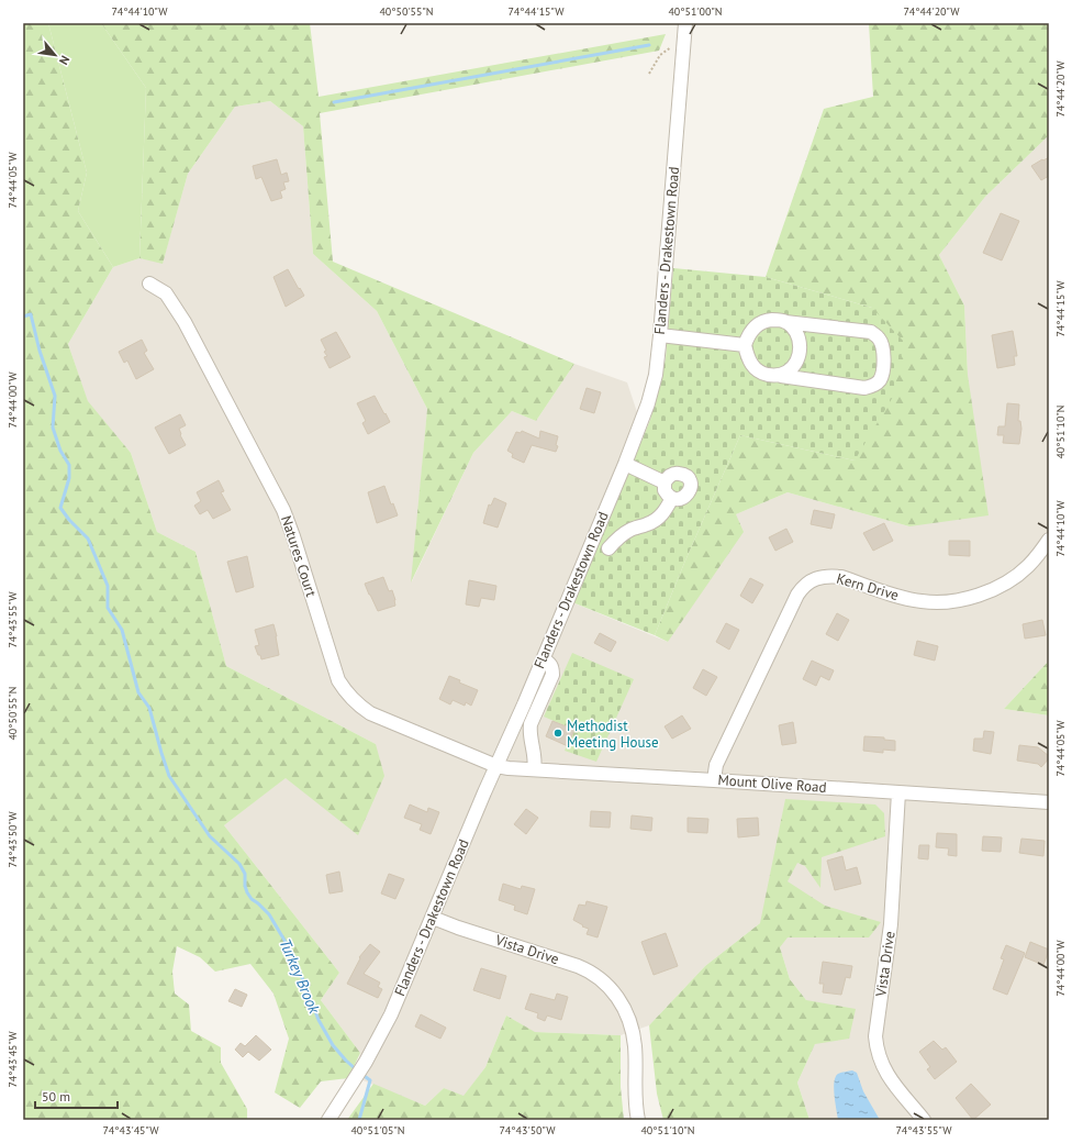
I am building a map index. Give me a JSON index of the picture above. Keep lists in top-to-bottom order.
{
  "streets": {
    "street": [
      "Flanders - Drakestown Road",
      "Natures Court",
      "Kern Drive",
      "Mount Olive Road",
      "Vista Drive"
    ]
  },
  "crossings": [
    ["Flanders - Drakestown Road", "Natures Court"],
    ["Flanders - Drakestown Road", "Mount Olive Road"],
    ["Flanders - Drakestown Road", "Vista Drive"],
    ["Natures Court", "Mount Olive Road"],
    ["Kern Drive", "Mount Olive Road"],
    ["Mount Olive Road", "Vista Drive"]
  ],
  "water": ["Turkey Brook"],
  "places": ["Methodist Meeting House"],
  "scale_bar": "50 m",
  "north": "bottom right",
  "coordinates": [
    "74°44'10\"W",
    "40°50'55\"N",
    "74°44'15\"W",
    "40°51'00\"N",
    "74°44'20\"W",
    "74°44'05\"W",
    "74°44'00\"W",
    "40°51'10\"N",
    "74°43'55\"W",
    "74°43'50\"W",
    "74°43'45\"W",
    "40°51'05\"N"
  ]
}
